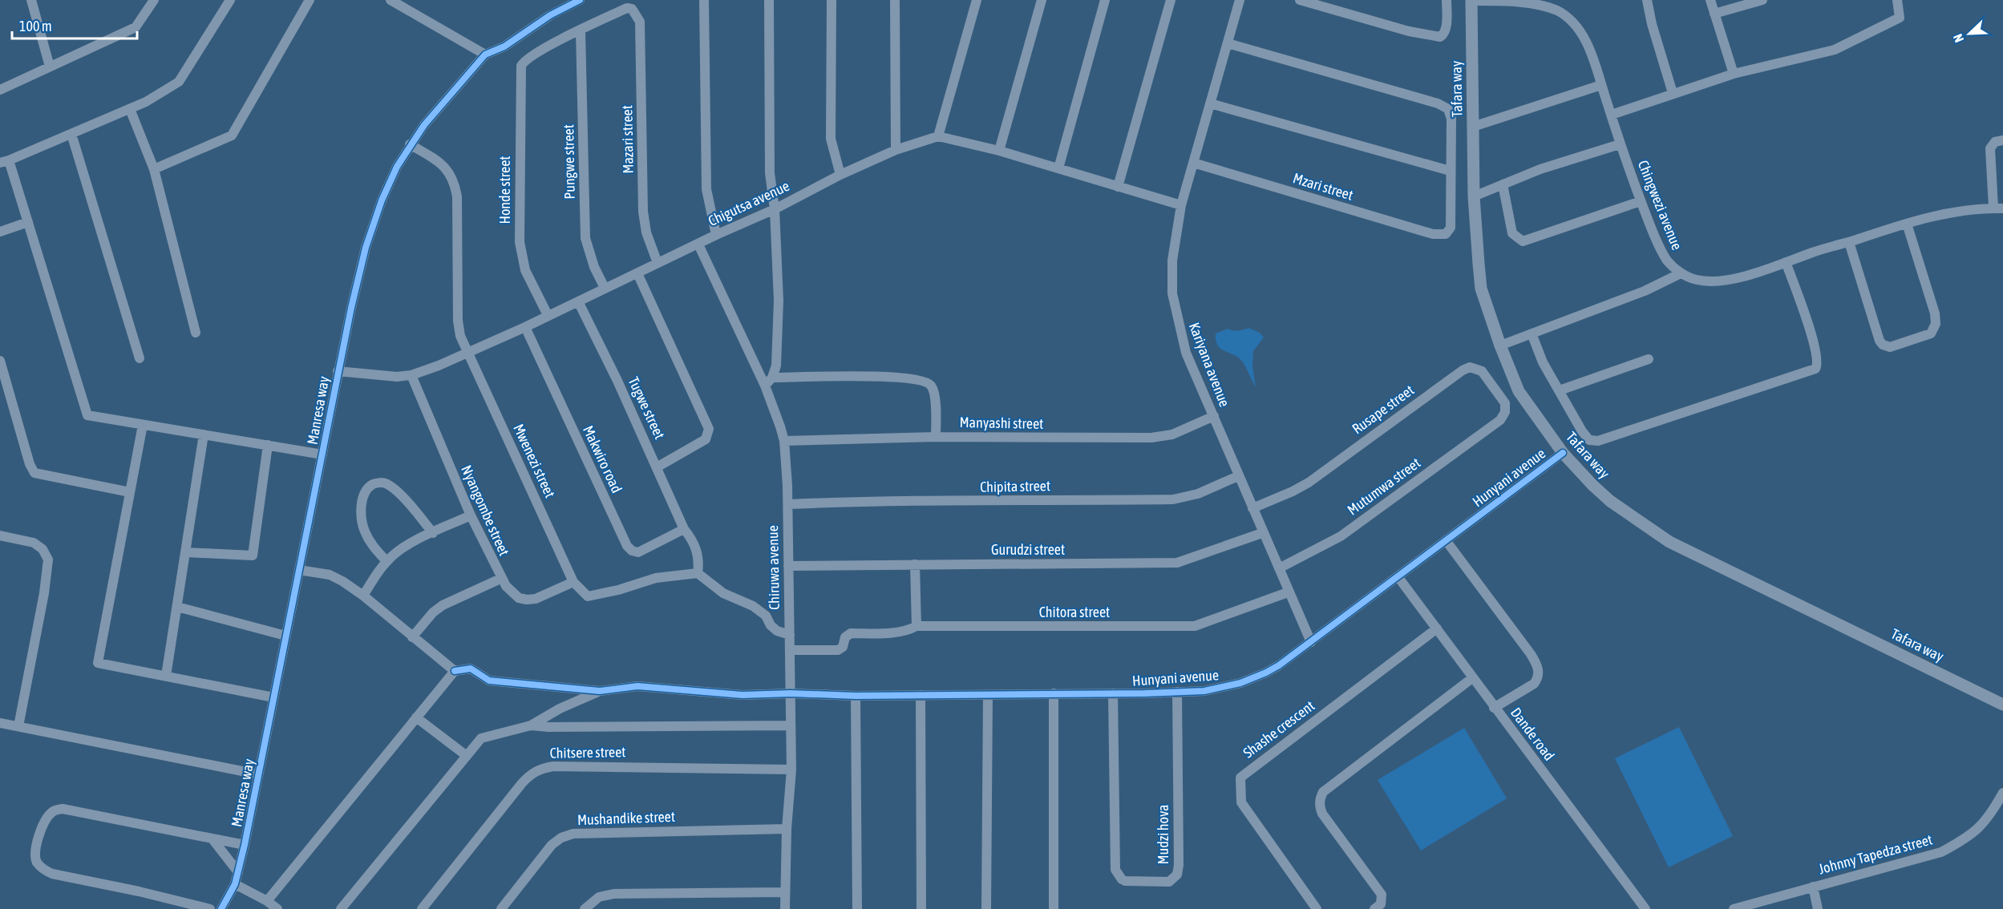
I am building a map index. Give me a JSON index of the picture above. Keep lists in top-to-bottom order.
{
  "streets": {
    "street": [
      "Tafara way",
      "Mazari street",
      "Pungwe street",
      "Mzari street",
      "Honde street",
      "Chigutsa avenue",
      "Chingwezi avenue",
      "Kariyana avenue",
      "Tugwe street",
      "Rusape street",
      "Manresa way",
      "Manyashi street",
      "Makwiro road",
      "Mwenezi street",
      "Hunyani avenue",
      "Chipita street",
      "Mutumwa street",
      "Nyangombe street",
      "Gurudzi street",
      "Chiruwa avenue",
      "Chitora street",
      "Shashe crescent",
      "Dande road",
      "Chitsere street",
      "Mushandike street",
      "Mudzi hova",
      "Johnny Tapedza street"
    ]
  },
  "crossings": [
    ["Tafara way", "Chingwezi avenue"],
    ["Tafara way", "Hunyani avenue"],
    ["Mazari street", "Pungwe street"],
    ["Mazari street", "Honde street"],
    ["Mazari street", "Chigutsa avenue"],
    ["Pungwe street", "Honde street"],
    ["Pungwe street", "Chigutsa avenue"],
    ["Mzari street", "Kariyana avenue"],
    ["Honde street", "Chigutsa avenue"],
    ["Chigutsa avenue", "Tugwe street"],
    ["Chigutsa avenue", "Manresa way"],
    ["Chigutsa avenue", "Makwiro road"],
    ["Chigutsa avenue", "Mwenezi street"],
    ["Chigutsa avenue", "Nyangombe street"],
    ["Chigutsa avenue", "Chiruwa avenue"],
    ["Kariyana avenue", "Rusape street"],
    ["Kariyana avenue", "Manyashi street"],
    ["Kariyana avenue", "Hunyani avenue"],
    ["Kariyana avenue", "Chipita street"],
    ["Kariyana avenue", "Mutumwa street"],
    ["Kariyana avenue", "Gurudzi street"],
    ["Kariyana avenue", "Chitora street"],
    ["Tugwe street", "Makwiro road"],
    ["Rusape street", "Mutumwa street"],
    ["Manresa way", "Mwenezi street"],
    ["Manyashi street", "Chiruwa avenue"],
    ["Mwenezi street", "Nyangombe street"],
    ["Hunyani avenue", "Chiruwa avenue"],
    ["Hunyani avenue", "Dande road"],
    ["Hunyani avenue", "Mudzi hova"],
    ["Chipita street", "Chiruwa avenue"],
    ["Gurudzi street", "Chiruwa avenue"],
    ["Chiruwa avenue", "Chitora street"],
    ["Chiruwa avenue", "Chitsere street"],
    ["Chiruwa avenue", "Mushandike street"],
    ["Shashe crescent", "Dande road"]
  ],
  "scale_bar": "100 m",
  "north": "bottom left"
}
